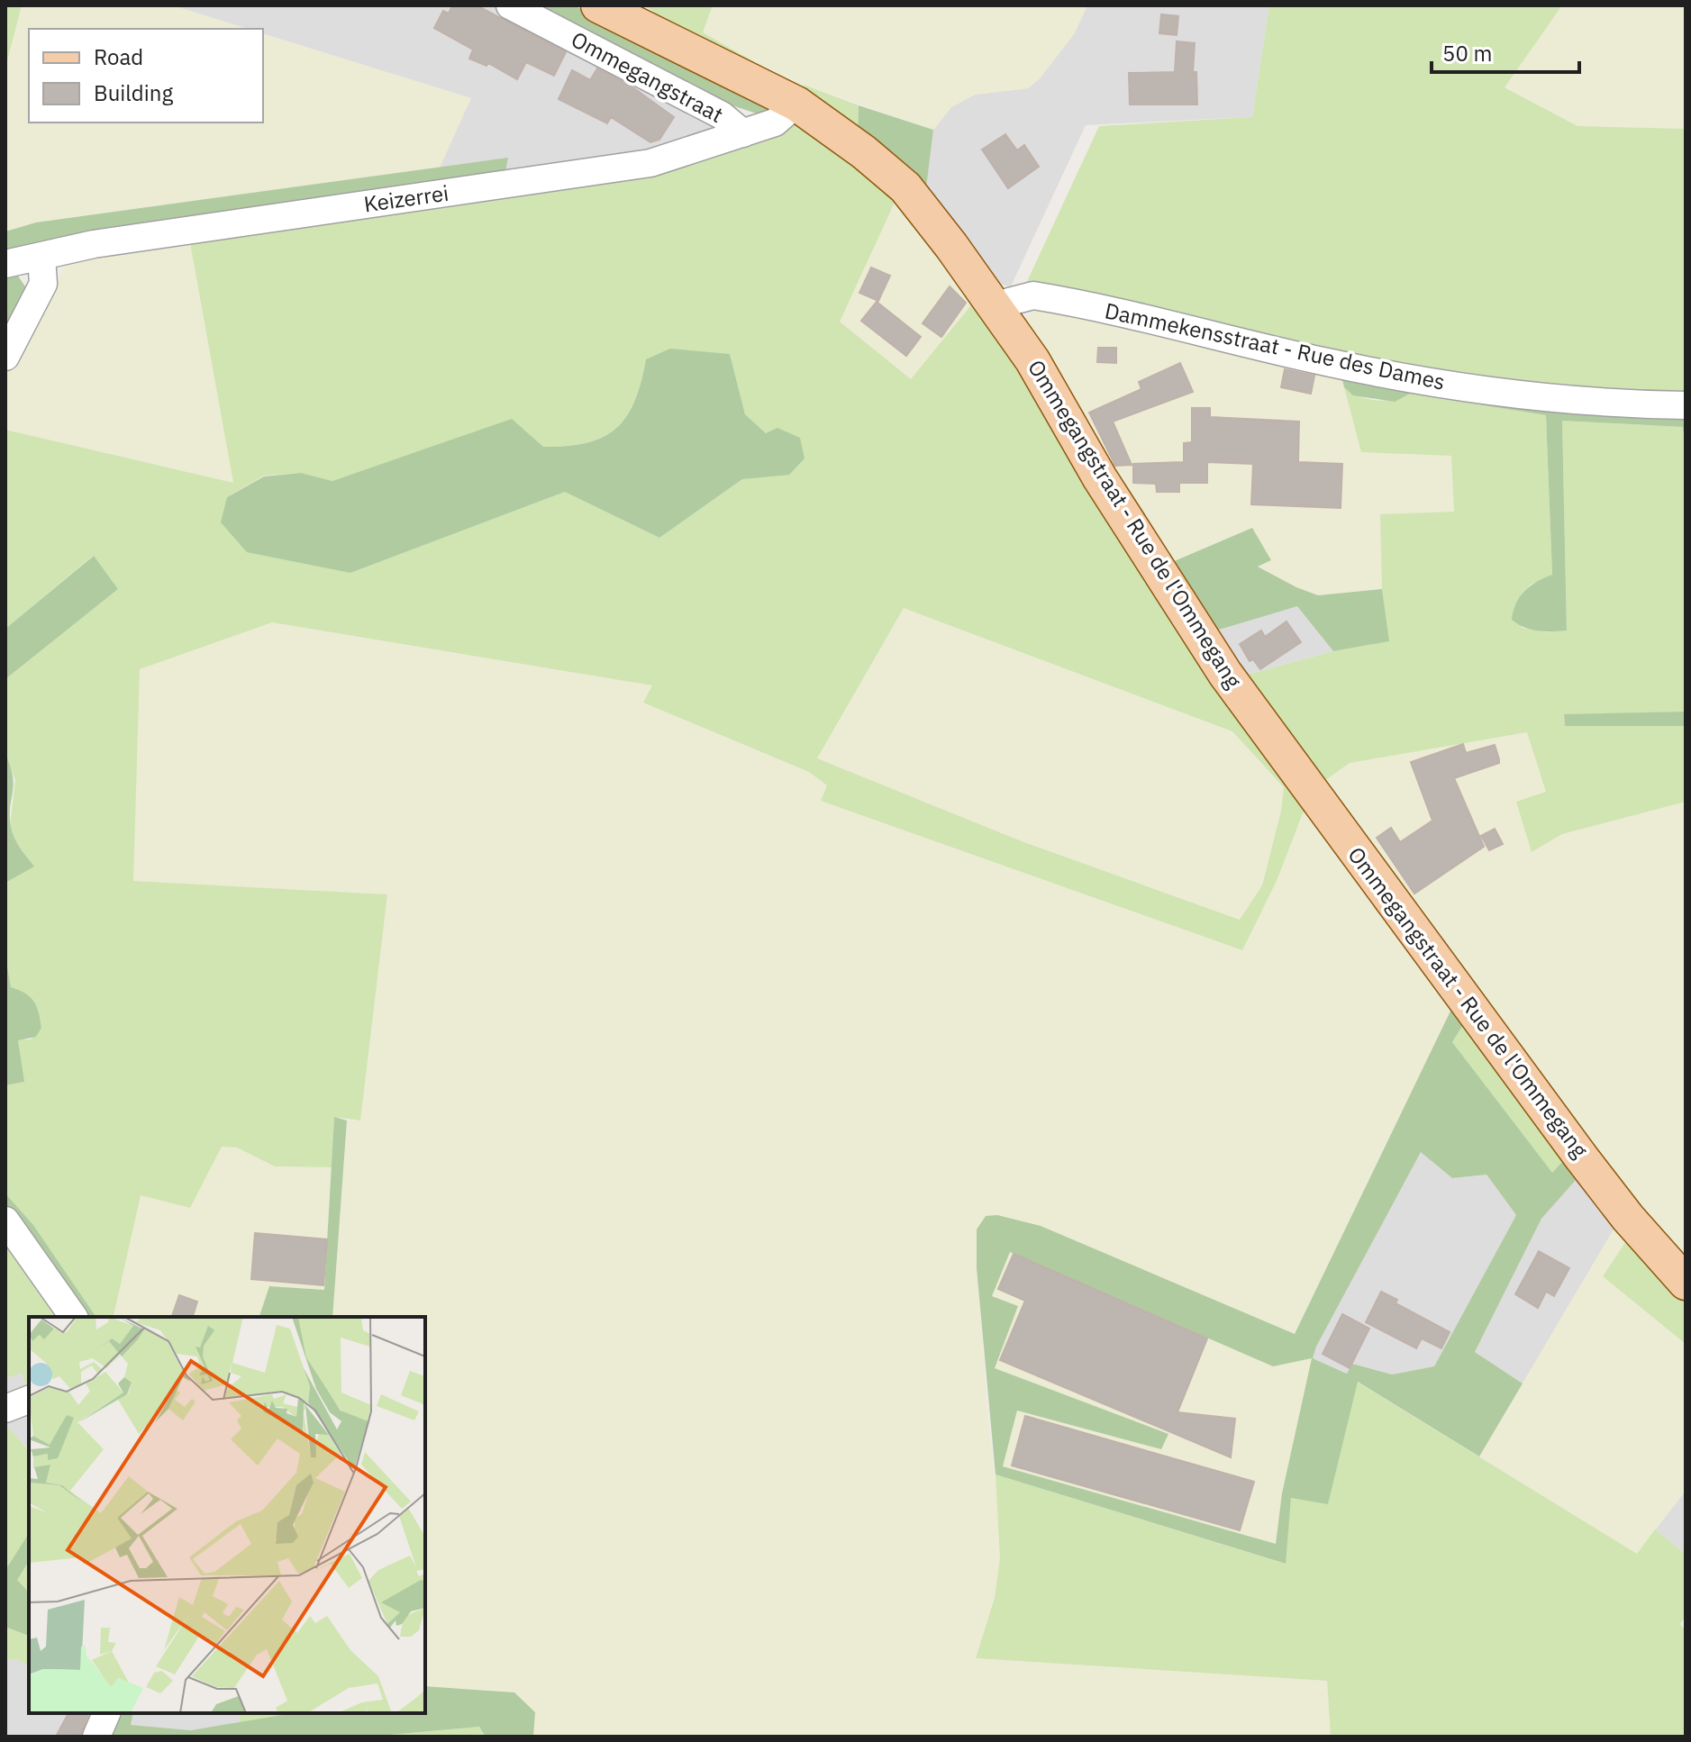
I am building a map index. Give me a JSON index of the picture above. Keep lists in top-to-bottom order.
{
  "streets": {
    "main road": ["Ommegangstraat - Rue de l'Ommegang"],
    "street": ["Ommegangstraat", "Keizerrei", "Dammekensstraat - Rue des Dames"]
  },
  "crossings": [
    ["Ommegangstraat", "Keizerrei"],
    ["Keizerrei", "Ommegangstraat - Rue de l'Ommegang"],
    ["Dammekensstraat - Rue des Dames", "Ommegangstraat - Rue de l'Ommegang"]
  ],
  "legend": ["Road", "Building"],
  "scale_bar": "50 m"
}
